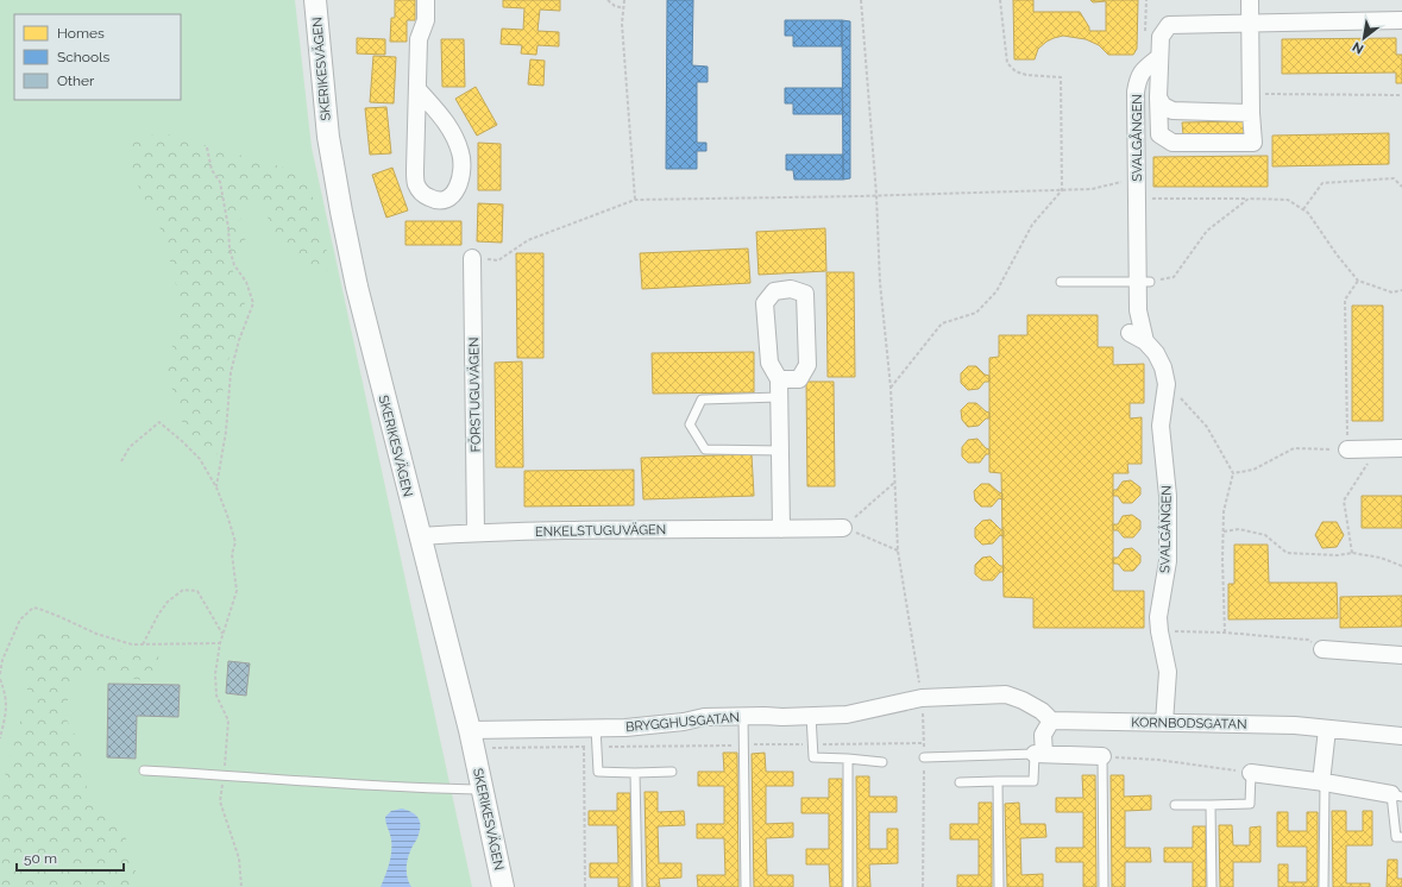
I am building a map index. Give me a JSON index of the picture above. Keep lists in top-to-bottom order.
{
  "streets": {
    "street": [
      "SKERIKESVÄGEN",
      "SVALGÅNGEN",
      "FÖRSTUGUVÄGEN",
      "ENKELSTUGUVÄGEN",
      "BRYGGHUSGATAN",
      "KORNBODSGATAN"
    ]
  },
  "crossings": [
    ["SKERIKESVÄGEN", "ENKELSTUGUVÄGEN"],
    ["SKERIKESVÄGEN", "BRYGGHUSGATAN"],
    ["SVALGÅNGEN", "KORNBODSGATAN"],
    ["FÖRSTUGUVÄGEN", "ENKELSTUGUVÄGEN"]
  ],
  "legend": ["Homes", "Schools", "Other"],
  "scale_bar": "50 m",
  "north": "bottom left"
}
